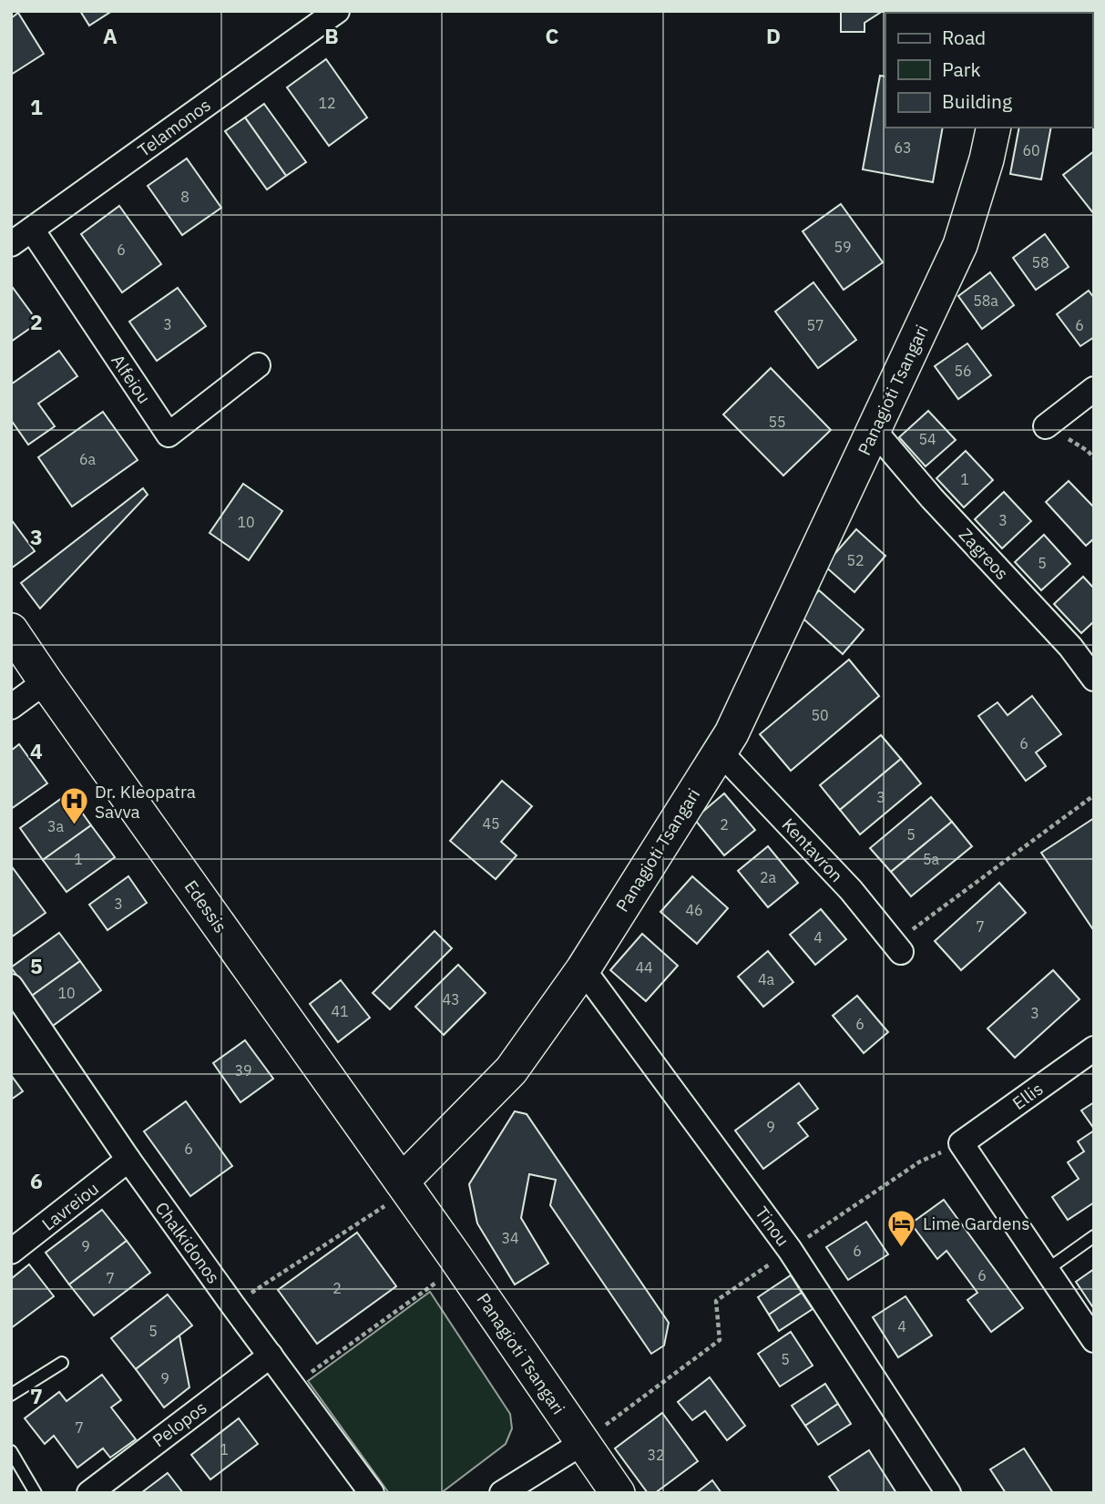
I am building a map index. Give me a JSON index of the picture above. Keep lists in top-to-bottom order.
{
  "streets": {
    "street": [
      "Telamonos",
      "Alfeiou",
      "Panagioti Tsangari",
      "Zagreos",
      "Kentavron",
      "Edessis",
      "Ellis",
      "Lavreiou",
      "Tinou",
      "Chalkidonos",
      "Pelopos"
    ]
  },
  "crossings": [
    ["Telamonos", "Alfeiou"],
    ["Panagioti Tsangari", "Zagreos"],
    ["Panagioti Tsangari", "Kentavron"],
    ["Panagioti Tsangari", "Edessis"],
    ["Panagioti Tsangari", "Tinou"],
    ["Lavreiou", "Chalkidonos"],
    ["Chalkidonos", "Pelopos"]
  ],
  "places": {
    "hospital": ["Dr. Kleopatra Savva"],
    "hotel": ["Lime Gardens"]
  },
  "house_numbers": [
    "12",
    "63",
    "60",
    "8",
    "59",
    "6",
    "58",
    "58a",
    "3",
    "57",
    "6",
    "56",
    "55",
    "54",
    "6a",
    "1",
    "3",
    "10",
    "52",
    "5",
    "50",
    "6",
    "3",
    "45",
    "2",
    "3a",
    "5",
    "1",
    "5a",
    "2a",
    "3",
    "46",
    "7",
    "4",
    "44",
    "4a",
    "10",
    "43",
    "41",
    "3",
    "6",
    "39",
    "9",
    "6",
    "34",
    "9",
    "6",
    "6",
    "7",
    "2",
    "4",
    "5",
    "5",
    "9",
    "7",
    "1",
    "32"
  ],
  "legend": ["Road", "Park", "Building"],
  "grid": {
    "columns": [
      "A",
      "B",
      "C",
      "D"
    ],
    "rows": [
      "1",
      "2",
      "3",
      "4",
      "5",
      "6",
      "7"
    ]
  }
}
